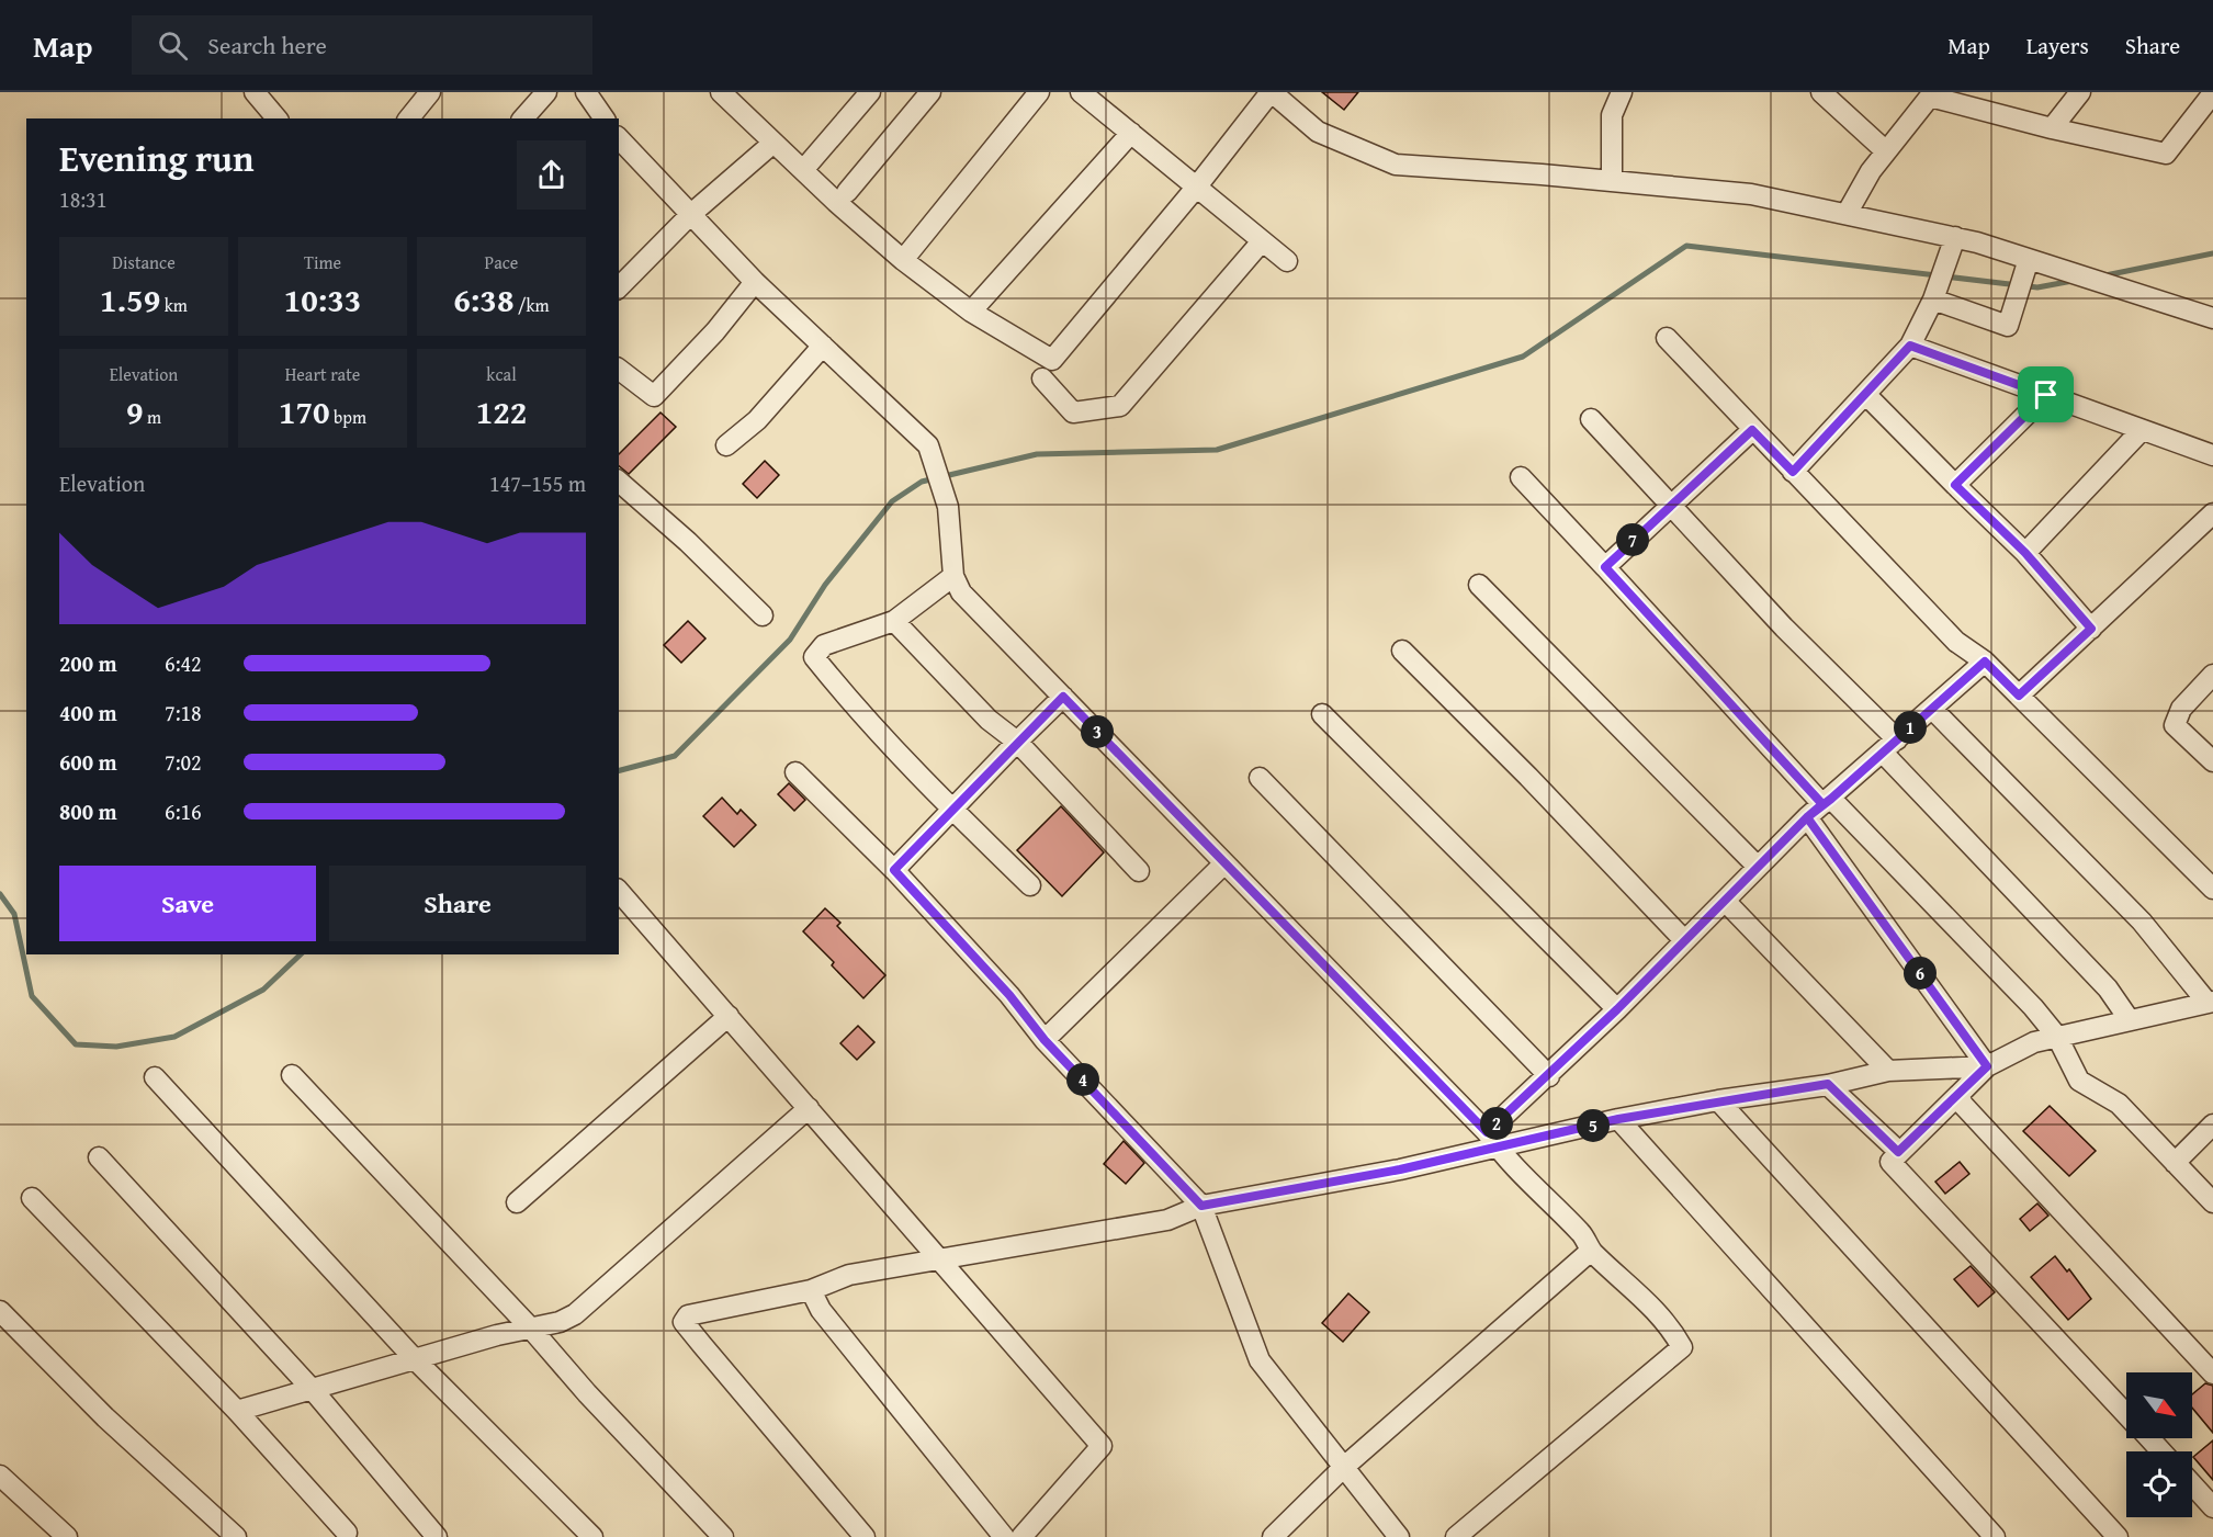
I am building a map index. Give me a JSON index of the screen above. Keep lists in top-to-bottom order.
{
  "north": "bottom right",
  "page": {
    "header": "Map",
    "search": "Search here",
    "nav": ["Map", "Layers", "Share"],
    "heading": ["Evening run", "18:31"],
    "stats": [
      ["Distance", "1.59 km"],
      ["Time", "10:33"],
      ["Pace", "6:38 /km"],
      ["Elevation", "9 m"],
      ["Heart rate", "170 bpm"],
      ["kcal", "122"]
    ],
    "chart": ["Elevation", "147–155 m"],
    "pins": [
      "7",
      "1",
      "3",
      "6",
      "4",
      "2",
      "5"
    ],
    "list": [
      {
        "name": "200 m",
        "note": "6:42"
      },
      {
        "name": "400 m",
        "note": "7:18"
      },
      {
        "name": "600 m",
        "note": "7:02"
      },
      {
        "name": "800 m",
        "note": "6:16"
      }
    ],
    "buttons": ["Save", "Share"]
  }
}
